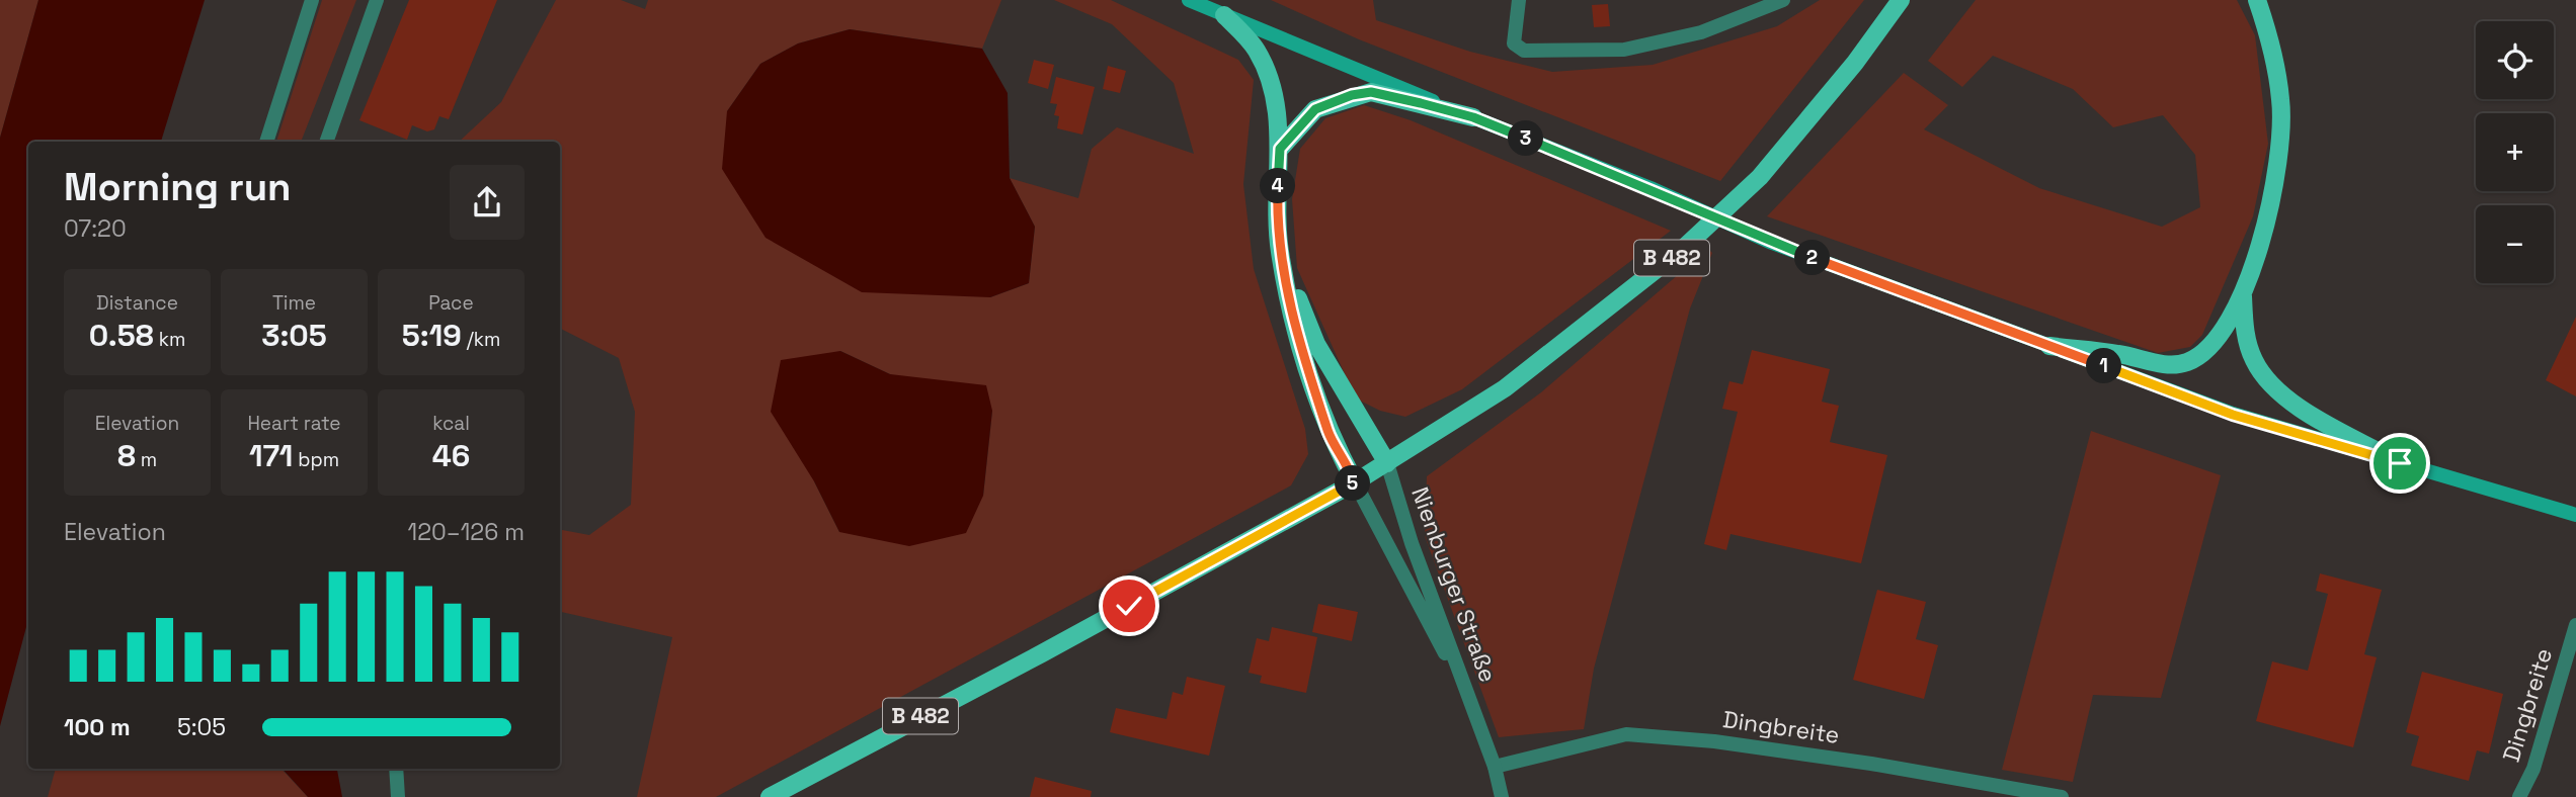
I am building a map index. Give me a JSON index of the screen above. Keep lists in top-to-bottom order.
{
  "streets": {
    "main road": ["B 482"],
    "street": ["Nienburger Straße", "Dingbreite"]
  },
  "crossings": [
    ["B 482", "Nienburger Straße"],
    ["Nienburger Straße", "Dingbreite"]
  ],
  "page": {
    "map_buttons": ["+", "−"],
    "pins": [
      "3",
      "4",
      "2",
      "1",
      "5"
    ],
    "heading": ["Morning run", "07:20"],
    "stats": [
      ["Distance", "0.58 km"],
      ["Time", "3:05"],
      ["Pace", "5:19 /km"],
      ["Elevation", "8 m"],
      ["Heart rate", "171 bpm"],
      ["kcal", "46"]
    ],
    "chart": ["Elevation", "120–126 m"],
    "list": [
      {
        "name": "100 m",
        "note": "5:05"
      }
    ]
  }
}
